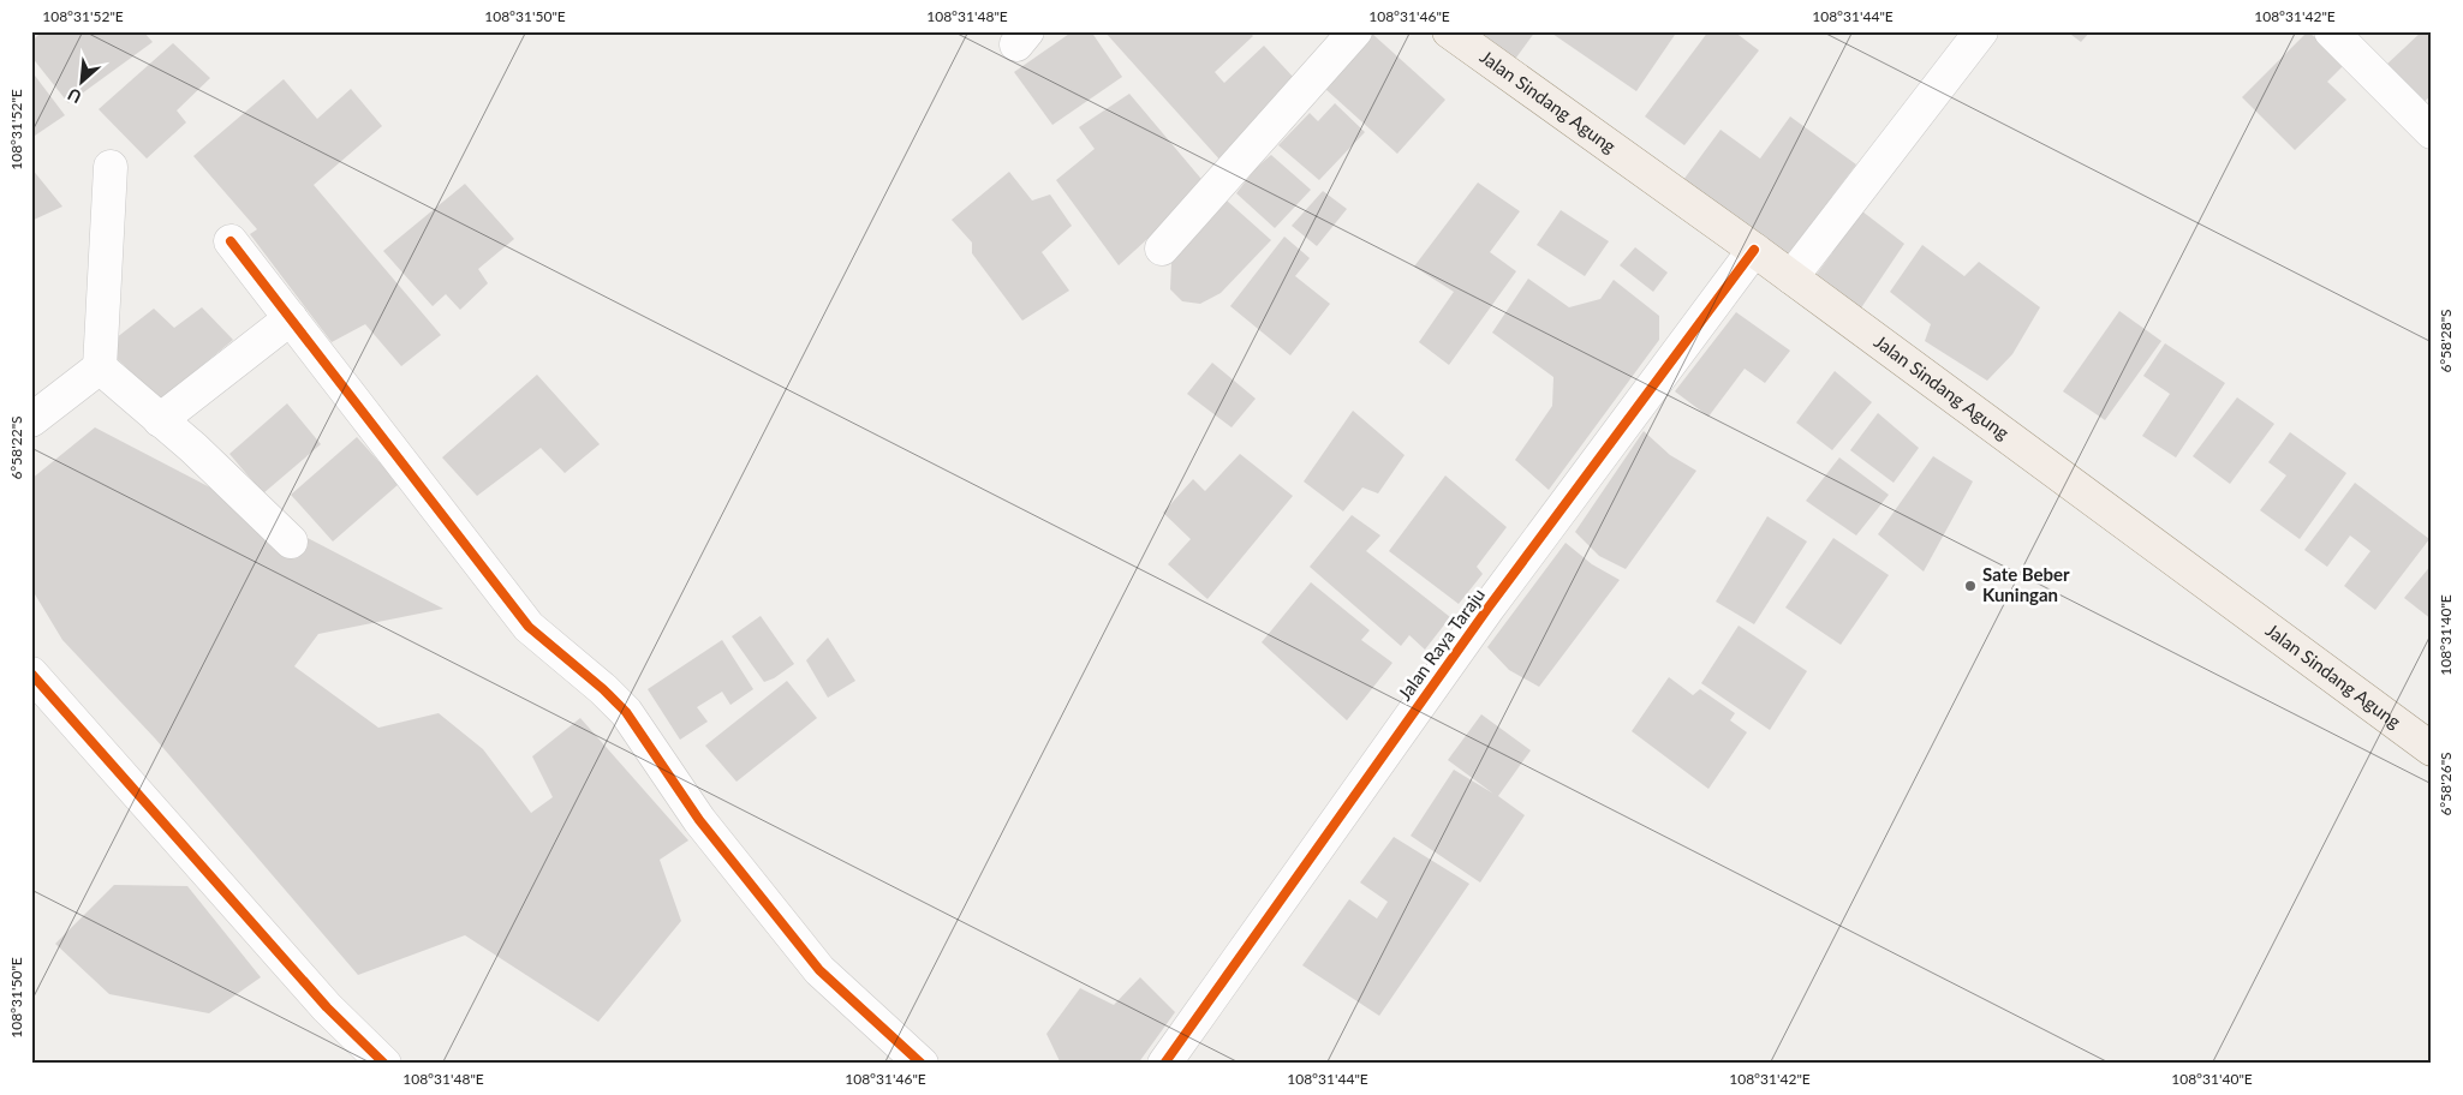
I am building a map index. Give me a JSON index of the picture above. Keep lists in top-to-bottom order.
{
  "streets": {
    "main road": ["Jalan Sindang Agung"],
    "street": ["Jalan Raya Taraju"]
  },
  "crossings": [
    ["Jalan Sindang Agung", "Jalan Raya Taraju"]
  ],
  "places": ["Sate Beber Kuningan"],
  "north": "bottom left",
  "coordinates": [
    "108°31'52\"E",
    "108°31'50\"E",
    "108°31'48\"E",
    "108°31'46\"E",
    "108°31'44\"E",
    "108°31'42\"E",
    "6°58'28\"S",
    "6°58'22\"S",
    "108°31'40\"E",
    "6°58'26\"S"
  ]
}
